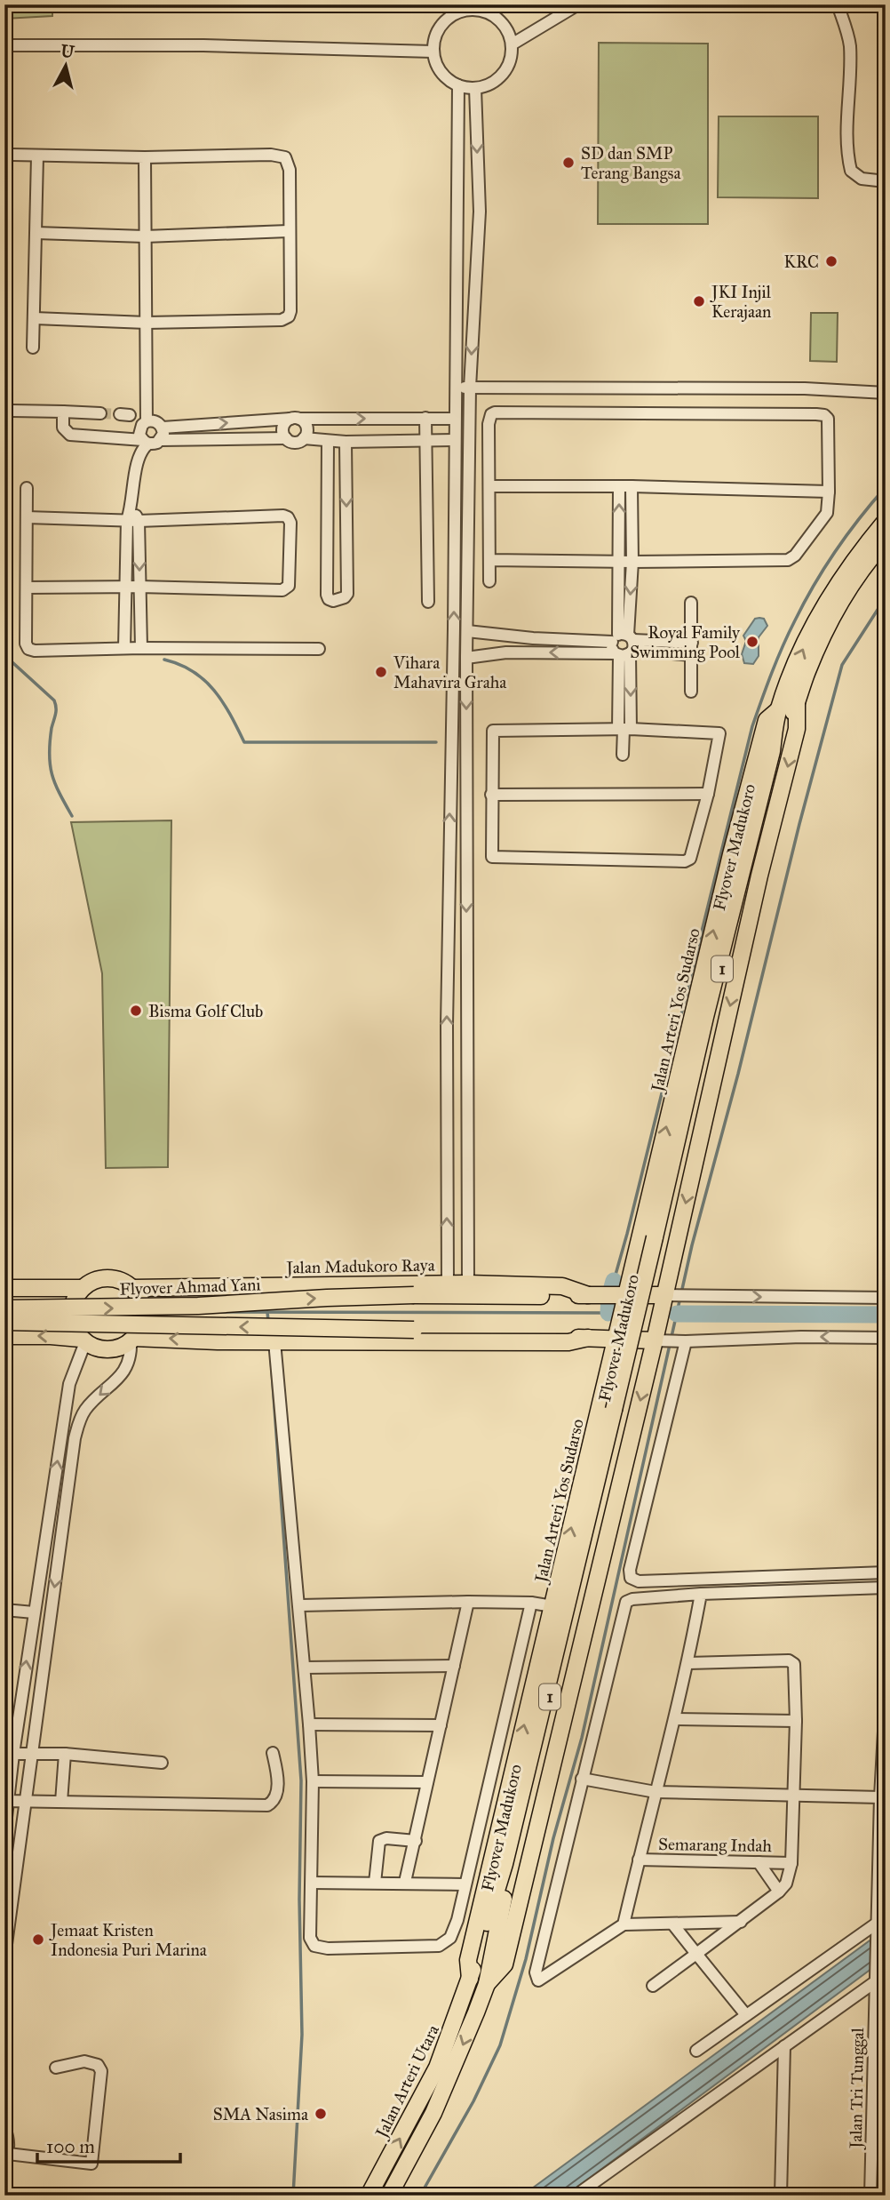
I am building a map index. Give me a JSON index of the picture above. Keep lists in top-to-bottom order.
{
  "streets": {
    "highway": [
      "Flyover Madukoro",
      "1",
      "Jalan Arteri Yos Sudarso",
      "Jalan Madukoro Raya",
      "Flyover Ahmad Yani",
      "Jalan Arteri Utara"
    ],
    "street": ["Semarang Indah", "Jalan Tri Tunggal"]
  },
  "crossings": [
    ["Flyover Madukoro", "1"],
    ["Flyover Madukoro", "Jalan Arteri Yos Sudarso"],
    ["Flyover Madukoro", "Jalan Arteri Utara"],
    ["1", "Jalan Arteri Yos Sudarso"],
    ["Jalan Arteri Yos Sudarso", "Jalan Madukoro Raya"],
    ["Jalan Arteri Yos Sudarso", "Jalan Arteri Utara"],
    ["Jalan Madukoro Raya", "Flyover Ahmad Yani"]
  ],
  "places": [
    "SD dan SMP Terang Bangsa",
    "KRC",
    "JKI Injil Kerajaan",
    "Royal Family Swimming Pool",
    "Vihara Mahavira Graha",
    "Bisma Golf Club",
    "Jemaat Kristen Indonesia Puri Marina",
    "SMA Nasima"
  ],
  "scale_bar": "100 m",
  "north": "top"
}
